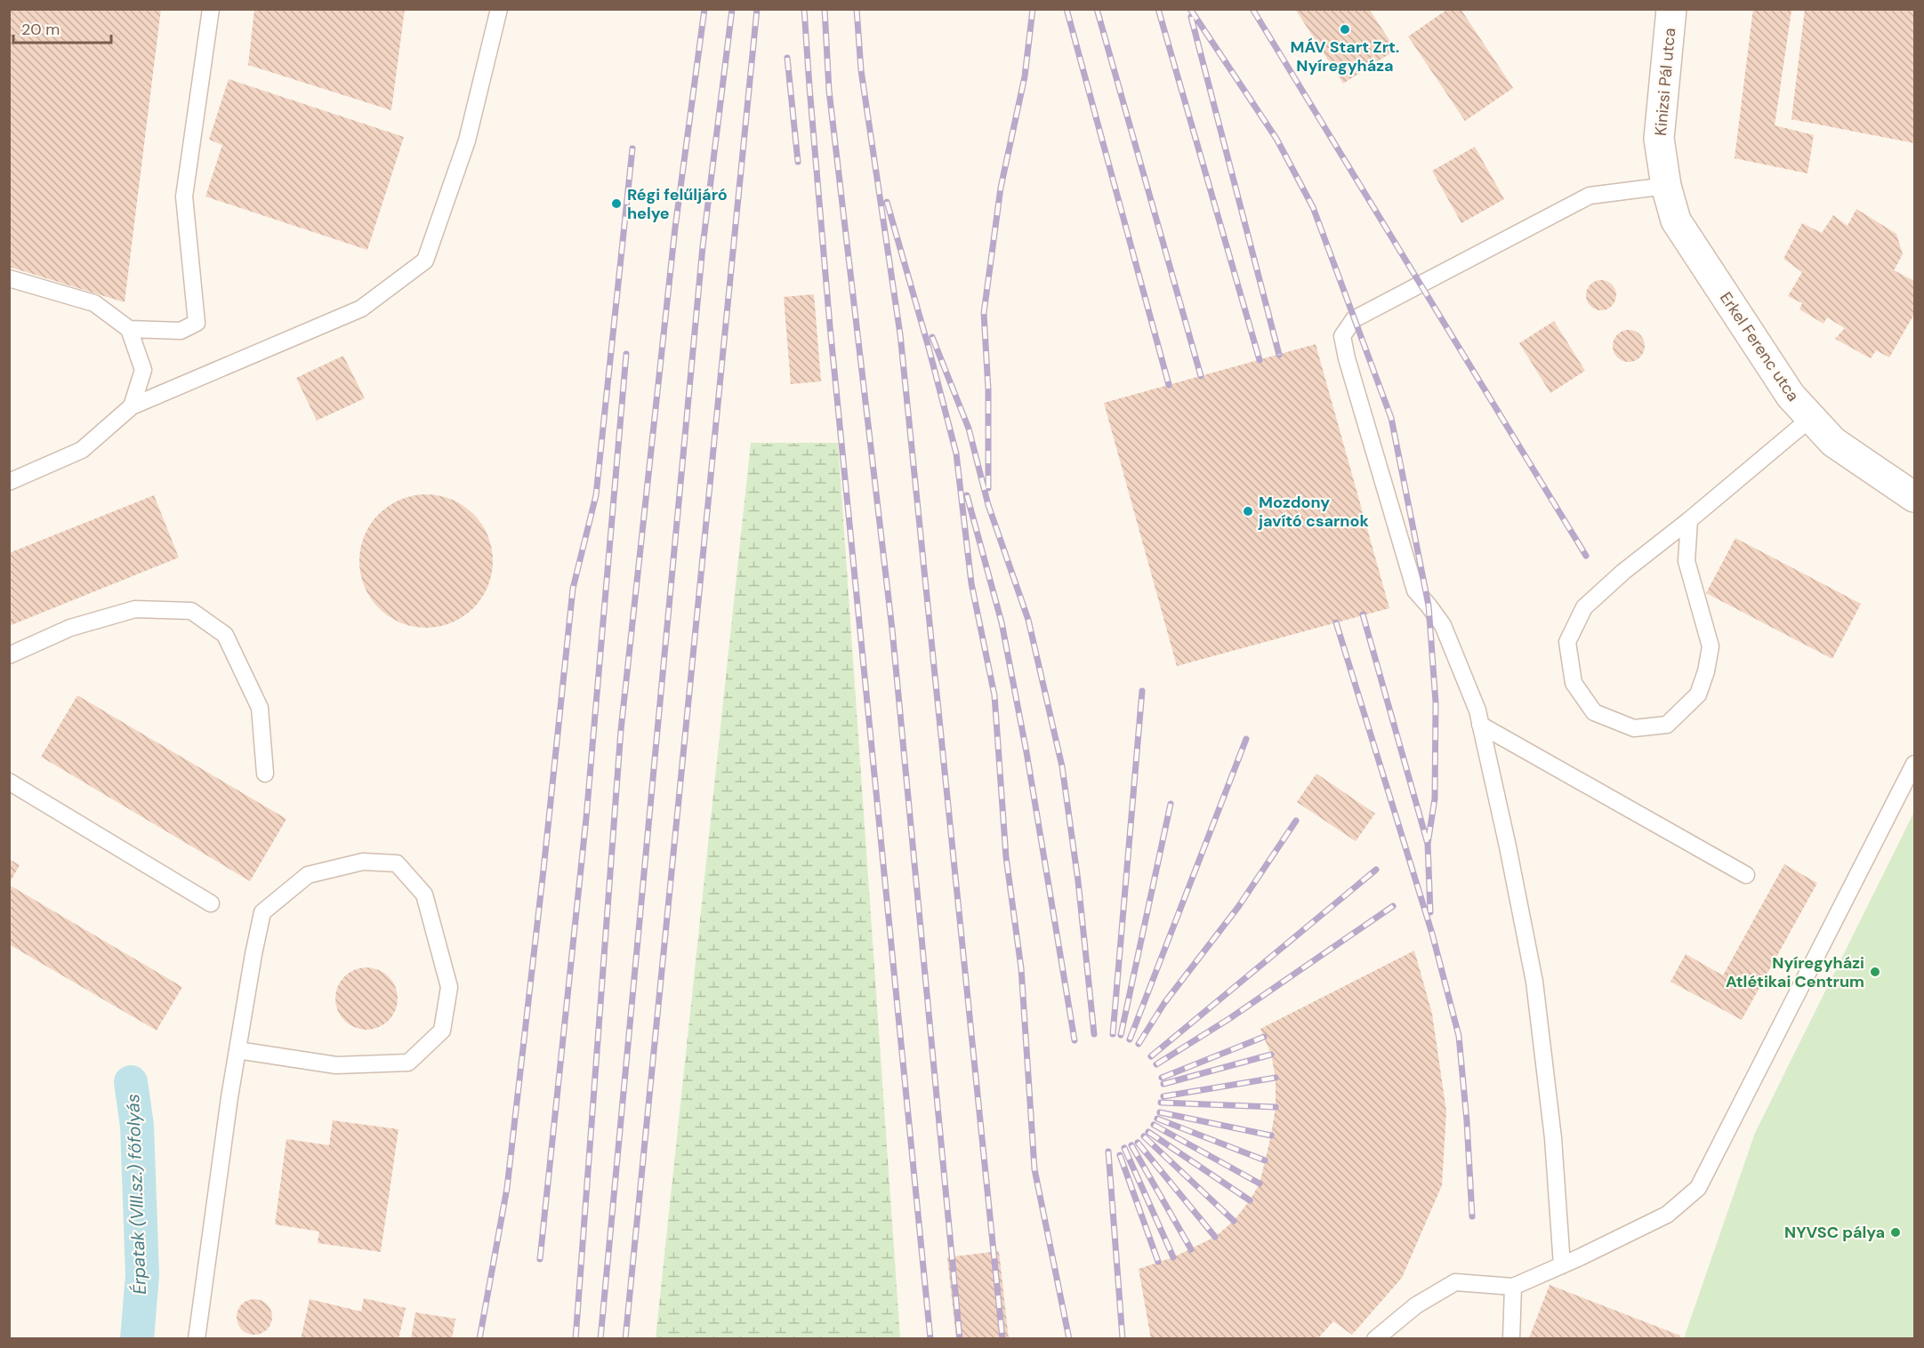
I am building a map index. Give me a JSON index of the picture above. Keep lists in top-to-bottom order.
{
  "streets": {
    "street": ["Kinizsi Pál utca", "Erkel Ferenc utca"]
  },
  "crossings": [
    ["Kinizsi Pál utca", "Erkel Ferenc utca"]
  ],
  "water": ["Érpatak (VIII.sz.) főfolyás"],
  "places": [
    "MÁV Start Zrt. Nyíregyháza",
    "Régi felűljáró helye",
    "Mozdony javító csarnok",
    "Nyíregyházi Atlétikai Centrum",
    "NYVSC pálya"
  ],
  "scale_bar": "20 m"
}
